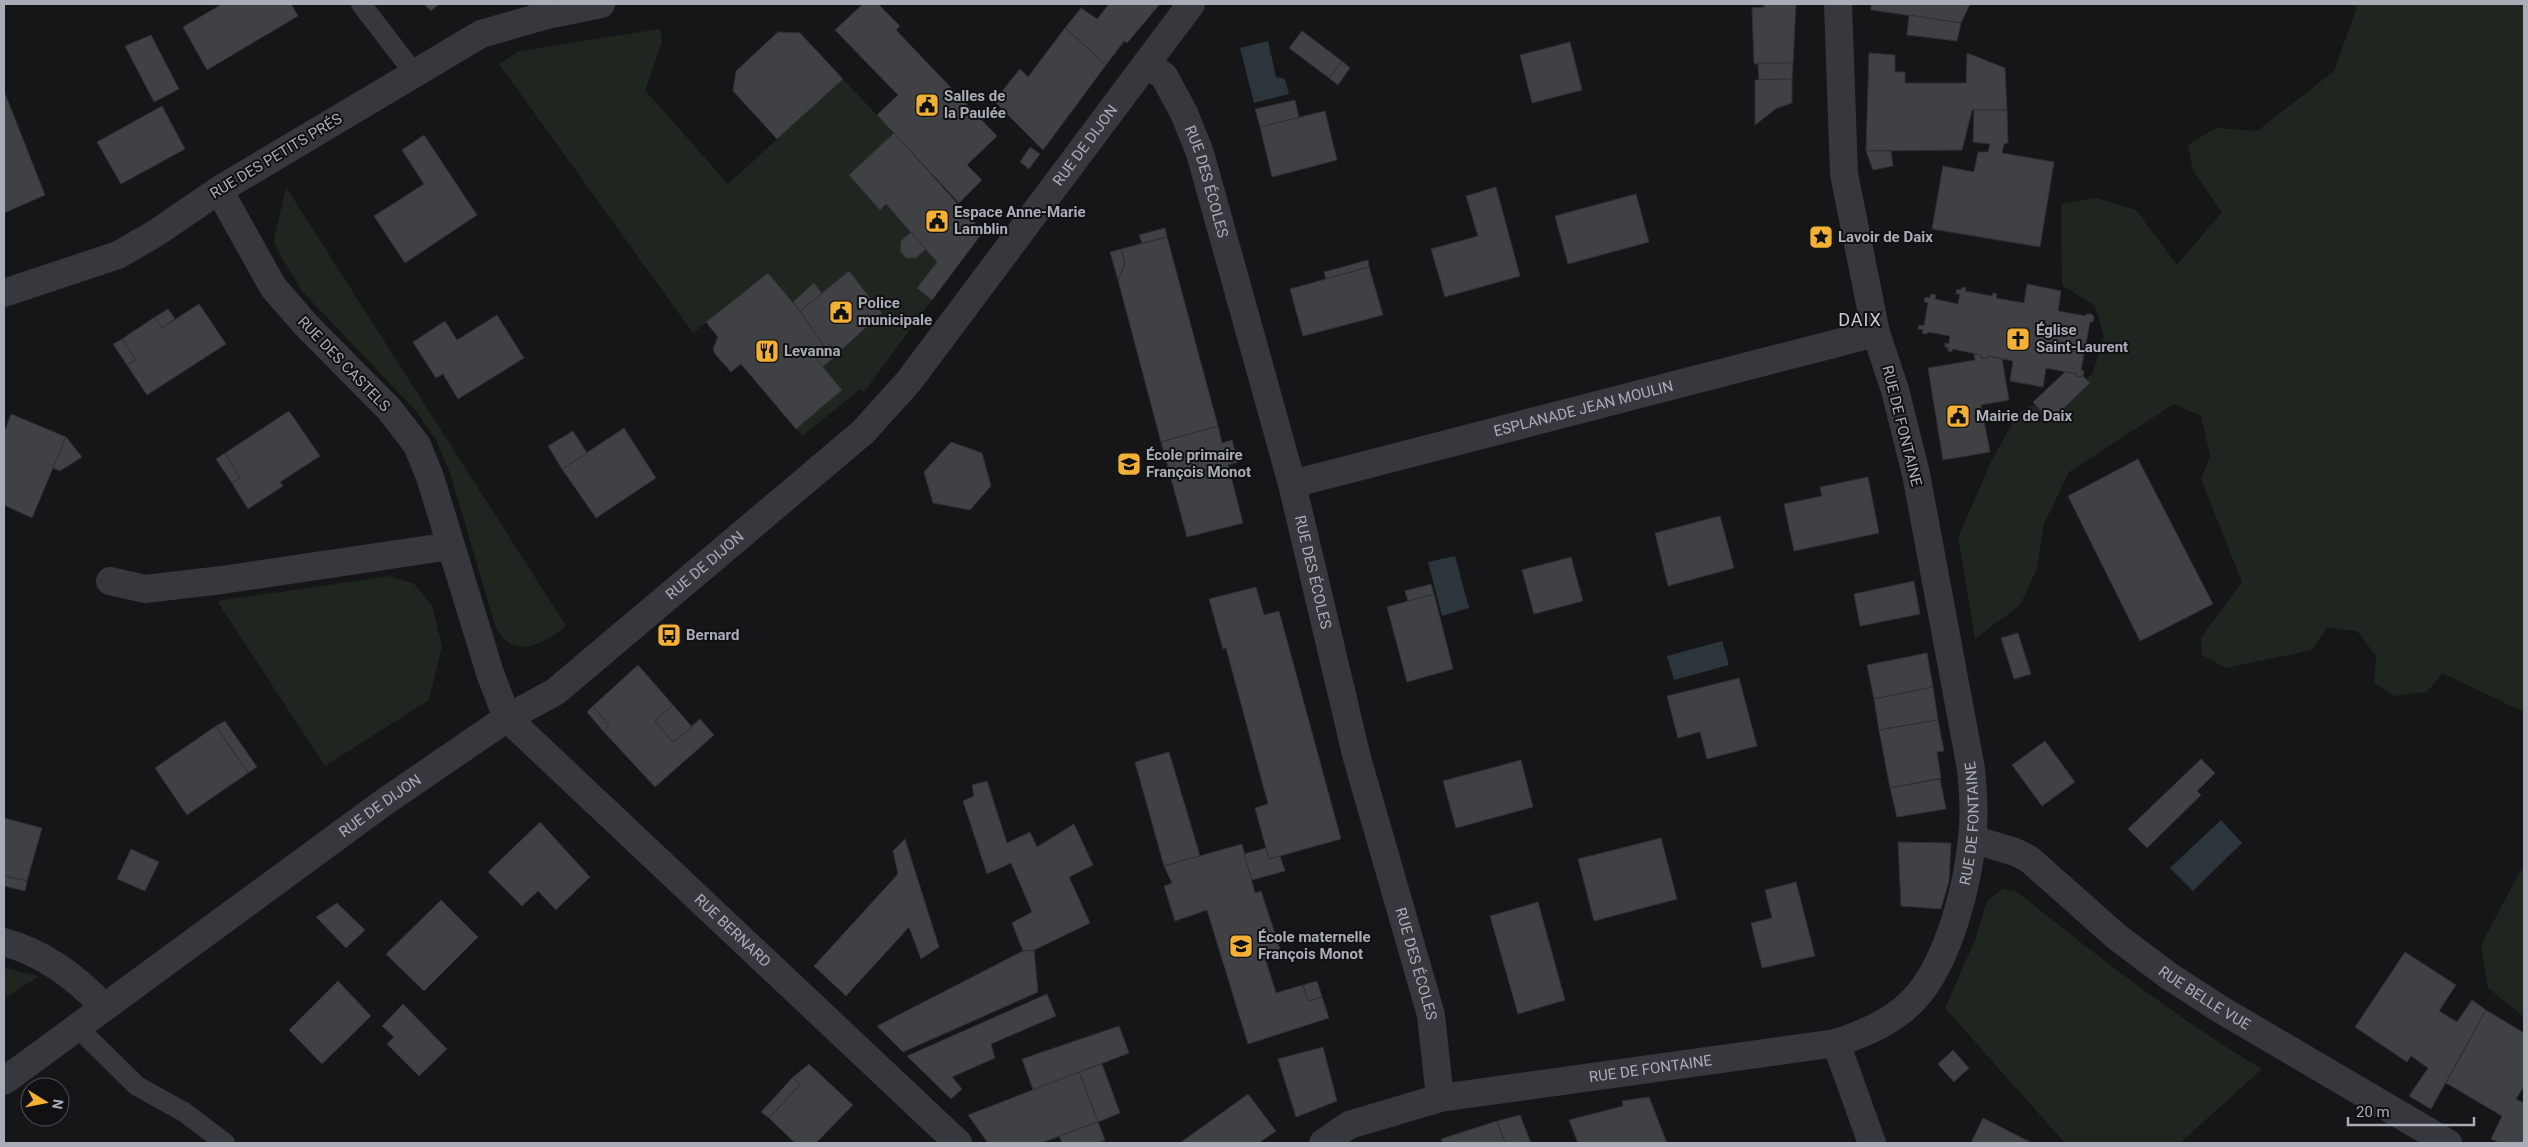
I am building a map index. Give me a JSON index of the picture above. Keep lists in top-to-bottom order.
{
  "streets": {
    "street": [
      "RUE DE DIJON",
      "RUE DES PETITS PRÉS",
      "RUE DES ÉCOLES",
      "RUE DES CASTELS",
      "ESPLANADE JEAN MOULIN",
      "RUE DE FONTAINE",
      "RUE BERNARD",
      "RUE BELLE VUE"
    ]
  },
  "crossings": [
    ["RUE DE DIJON", "RUE DES ÉCOLES"],
    ["RUE DE DIJON", "RUE DES CASTELS"],
    ["RUE DE DIJON", "RUE BERNARD"],
    ["RUE DES PETITS PRÉS", "RUE DES CASTELS"],
    ["RUE DES ÉCOLES", "ESPLANADE JEAN MOULIN"],
    ["RUE DES ÉCOLES", "RUE DE FONTAINE"],
    ["RUE DES CASTELS", "RUE BERNARD"],
    ["ESPLANADE JEAN MOULIN", "RUE DE FONTAINE"],
    ["RUE DE FONTAINE", "RUE BELLE VUE"]
  ],
  "districts": ["DAIX"],
  "places": {
    "public building": [
      "Salles de la Paulée",
      "Espace Anne-Marie Lamblin",
      "Police municipale",
      "Mairie de Daix"
    ],
    "place": ["Lavoir de Daix"],
    "church": ["Église Saint-Laurent"],
    "restaurant": ["Levanna"],
    "school or university": ["École primaire François Monot", "École maternelle François Monot"],
    "bus stop": ["Bernard"]
  },
  "scale_bar": "20 m",
  "north": "right"
}
